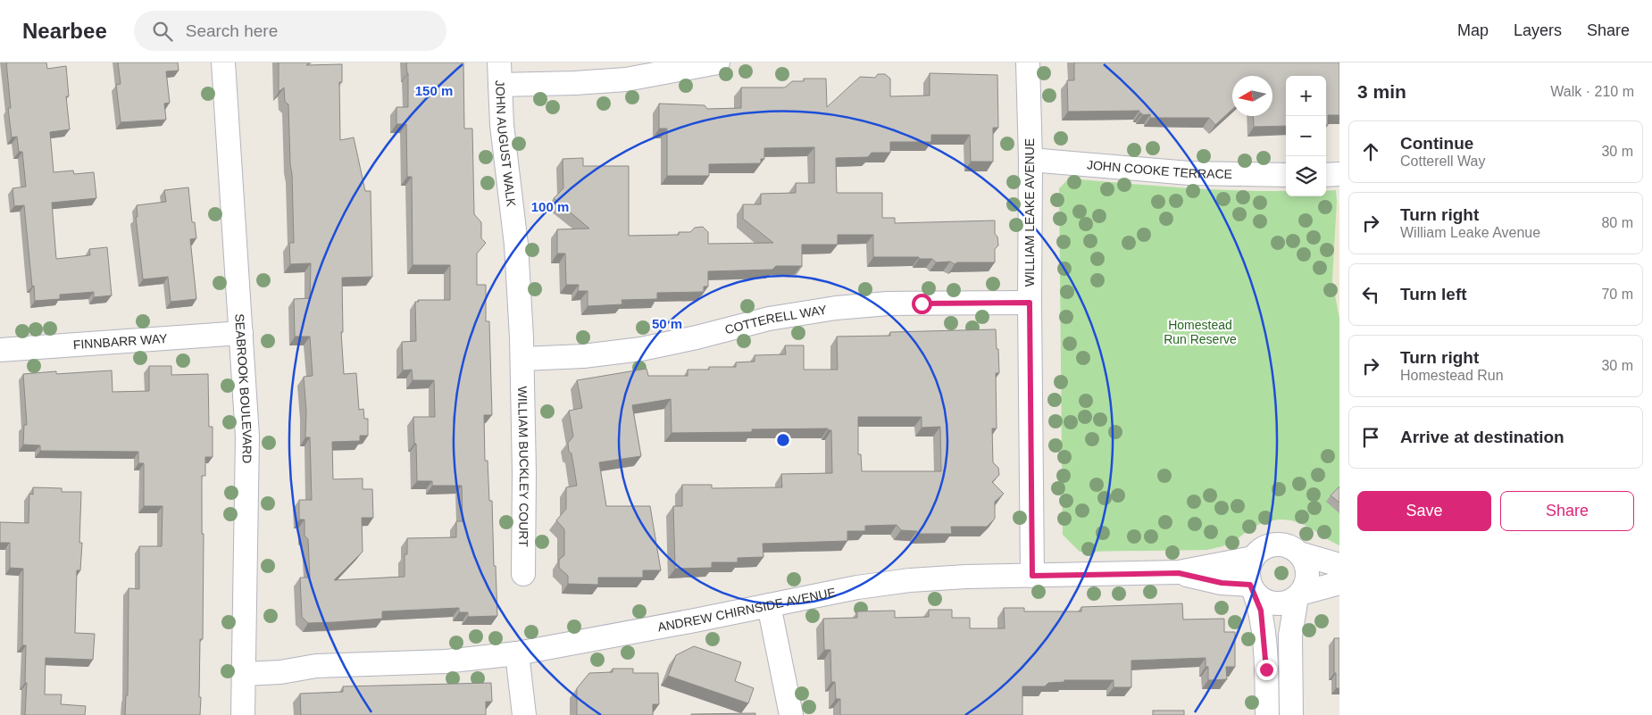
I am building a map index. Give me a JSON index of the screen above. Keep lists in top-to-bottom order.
{
  "streets": {
    "street": [
      "JOHN AUGUST WALK",
      "JOHN COOKE TERRACE",
      "WILLIAM LEAKE AVENUE",
      "COTTERELL WAY",
      "FINNBARR WAY",
      "SEABROOK BOULEVARD",
      "WILLIAM BUCKLEY COURT",
      "ANDREW CHIRNSIDE AVENUE"
    ]
  },
  "crossings": [
    ["JOHN AUGUST WALK", "COTTERELL WAY"],
    ["JOHN AUGUST WALK", "WILLIAM BUCKLEY COURT"],
    ["JOHN COOKE TERRACE", "WILLIAM LEAKE AVENUE"],
    ["WILLIAM LEAKE AVENUE", "COTTERELL WAY"],
    ["WILLIAM LEAKE AVENUE", "ANDREW CHIRNSIDE AVENUE"],
    ["COTTERELL WAY", "WILLIAM BUCKLEY COURT"],
    ["FINNBARR WAY", "SEABROOK BOULEVARD"],
    ["SEABROOK BOULEVARD", "ANDREW CHIRNSIDE AVENUE"]
  ],
  "parks": ["Homestead Run Reserve"],
  "north": "left",
  "page": {
    "header": "Nearbee",
    "search": "Search here",
    "nav": ["Map", "Layers", "Share"],
    "heading": ["3 min", "Walk · 210 m"],
    "map_buttons": ["+", "−"],
    "list": [
      ["Continue", "Cotterell Way", "30 m"],
      ["Turn right", "William Leake Avenue", "80 m"],
      ["Turn left", "70 m"],
      ["Turn right", "Homestead Run", "30 m"],
      "Arrive at destination"
    ],
    "buttons": ["Save", "Share"]
  },
  "rings": ["150 m", "100 m", "50 m"]
}
